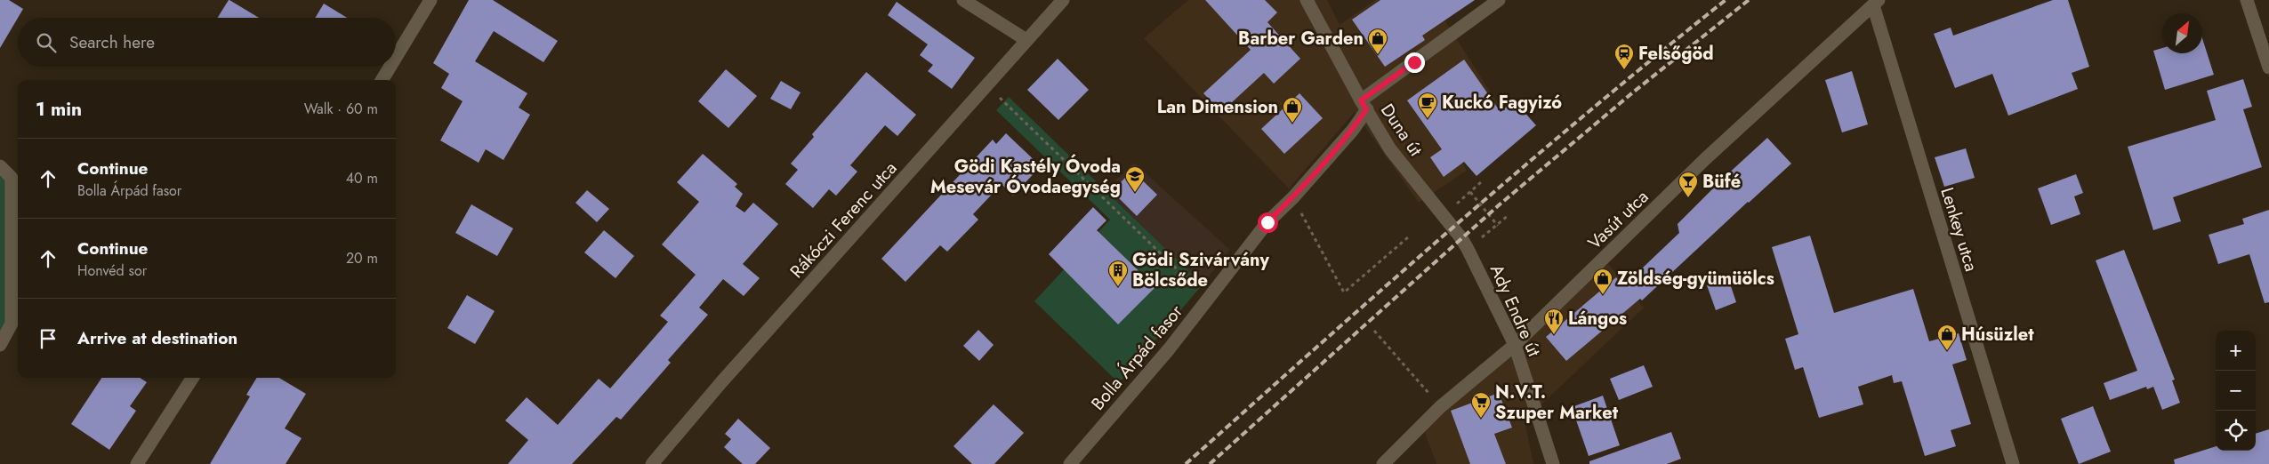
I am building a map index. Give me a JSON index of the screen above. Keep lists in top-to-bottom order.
{
  "streets": {
    "street": [
      "Duna út",
      "Rákóczi Ferenc utca",
      "Vasút utca",
      "Lenkey utca",
      "Ady Endre út",
      "Bolla Árpád fasor"
    ]
  },
  "crossings": [
    ["Duna út", "Ady Endre út"],
    ["Duna út", "Bolla Árpád fasor"],
    ["Vasút utca", "Lenkey utca"],
    ["Vasút utca", "Ady Endre út"]
  ],
  "places": {
    "shop": [
      "Barber Garden",
      "Lan Dimension",
      "Zöldség-gyümüölcs",
      "Húsüzlet"
    ],
    "station": ["Felsőgöd"],
    "cafe": ["Kuckó Fagyizó"],
    "school or university": ["Gödi Kastély Óvoda Mesevár Óvodaegység"],
    "bar": ["Büfé"],
    "building": ["Gödi Szivárvány Bölcsőde"],
    "restaurant": ["Lángos"],
    "supermarket": ["N.V.T. Szuper Market"]
  },
  "north": "top right",
  "page": {
    "search": "Search here",
    "heading": ["1 min", "Walk · 60 m"],
    "list": [
      ["Continue", "Bolla Árpád fasor", "40 m"],
      ["Continue", "Honvéd sor", "20 m"],
      "Arrive at destination"
    ],
    "map_buttons": ["+", "−"]
  }
}
